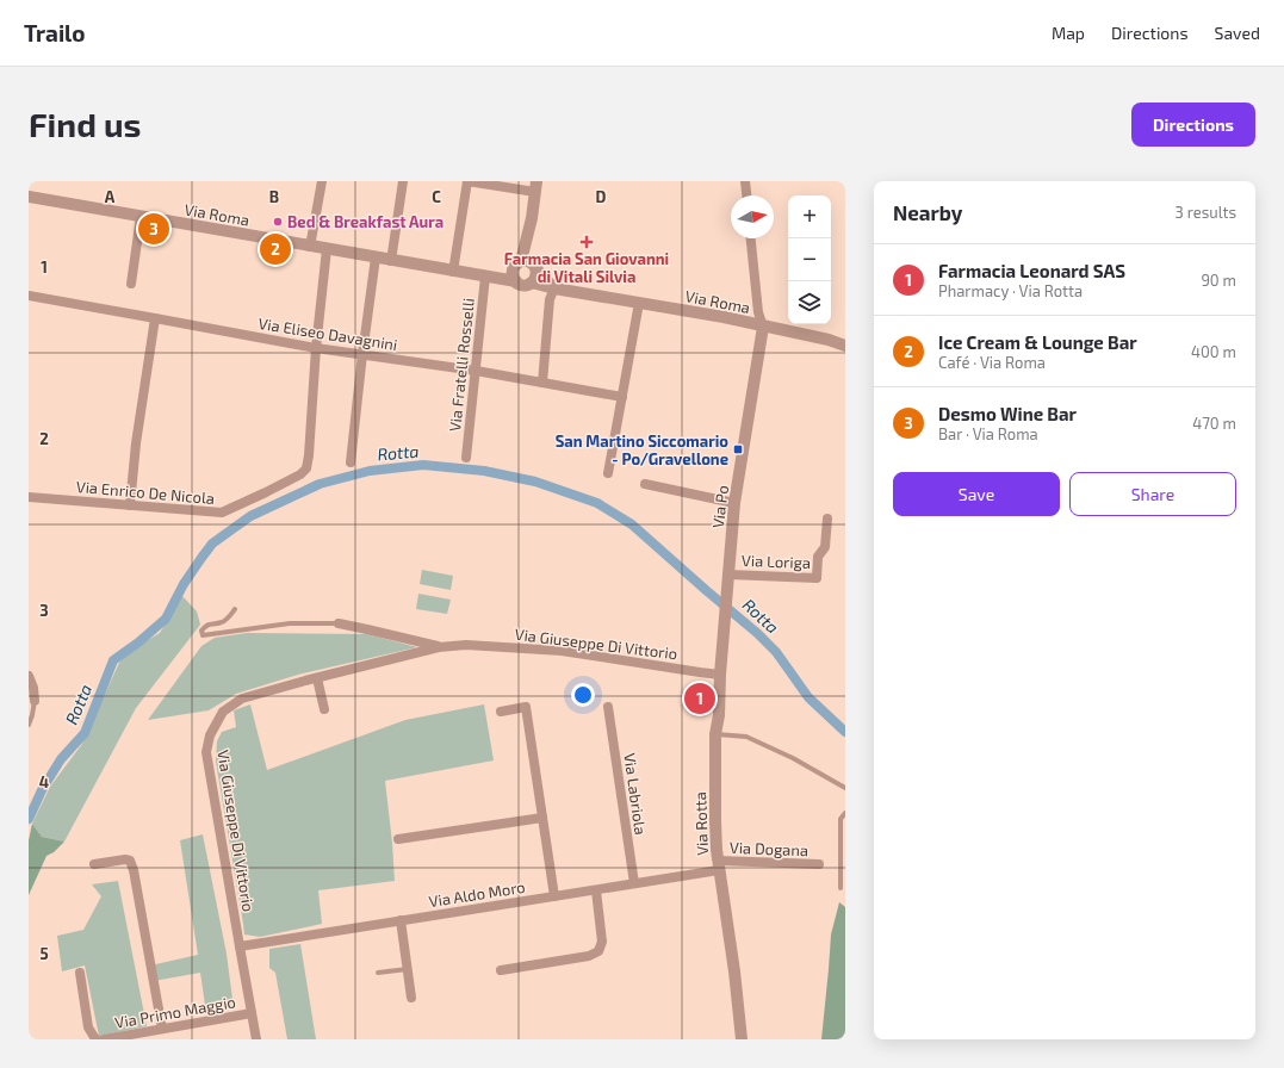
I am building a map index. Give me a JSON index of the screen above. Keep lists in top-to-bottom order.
{
  "streets": {
    "street": [
      "Via Roma",
      "Via Eliseo Davagnini",
      "Via Fratelli Rosselli",
      "Via Enrico De Nicola",
      "Via Po",
      "Via Loriga",
      "Via Giuseppe Di Vittorio",
      "Via Labriola",
      "Via Rotta",
      "Via Dogana",
      "Via Aldo Moro",
      "Via Primo Maggio"
    ]
  },
  "crossings": [
    ["Via Roma", "Via Fratelli Rosselli"],
    ["Via Roma", "Via Po"],
    ["Via Eliseo Davagnini", "Via Fratelli Rosselli"],
    ["Via Eliseo Davagnini", "Via Enrico De Nicola"],
    ["Via Po", "Via Loriga"],
    ["Via Po", "Via Rotta"],
    ["Via Giuseppe Di Vittorio", "Via Rotta"],
    ["Via Giuseppe Di Vittorio", "Via Aldo Moro"],
    ["Via Giuseppe Di Vittorio", "Via Primo Maggio"],
    ["Via Labriola", "Via Aldo Moro"],
    ["Via Rotta", "Via Dogana"],
    ["Via Rotta", "Via Aldo Moro"],
    ["Via Dogana", "Via Aldo Moro"]
  ],
  "water": ["Rotta"],
  "places": {
    "other": ["Bed & Breakfast Aura"],
    "health": ["Farmacia San Giovanni di Vitali Silvia"],
    "transit": ["San Martino Siccomario - Po/Gravellone"]
  },
  "north": "right",
  "page": {
    "header": "Trailo",
    "nav": ["Map", "Directions", "Saved"],
    "buttons": [
      "Directions",
      ["Save", "Share"]
    ],
    "title": "Find us",
    "heading": ["Nearby", "3 results"],
    "map_buttons": ["+", "−"],
    "pins": ["3", "2", "1"],
    "list": [
      {
        "mark": "1",
        "name": "Farmacia Leonard SAS",
        "note": "Pharmacy · Via Rotta",
        "value": "90 m"
      },
      {
        "mark": "2",
        "name": "Ice Cream & Lounge Bar",
        "note": "Café · Via Roma",
        "value": "400 m"
      },
      {
        "mark": "3",
        "name": "Desmo Wine Bar",
        "note": "Bar · Via Roma",
        "value": "470 m"
      }
    ]
  },
  "grid": {
    "columns": [
      "A",
      "B",
      "C",
      "D"
    ],
    "rows": [
      "1",
      "2",
      "3",
      "4",
      "5"
    ]
  }
}
